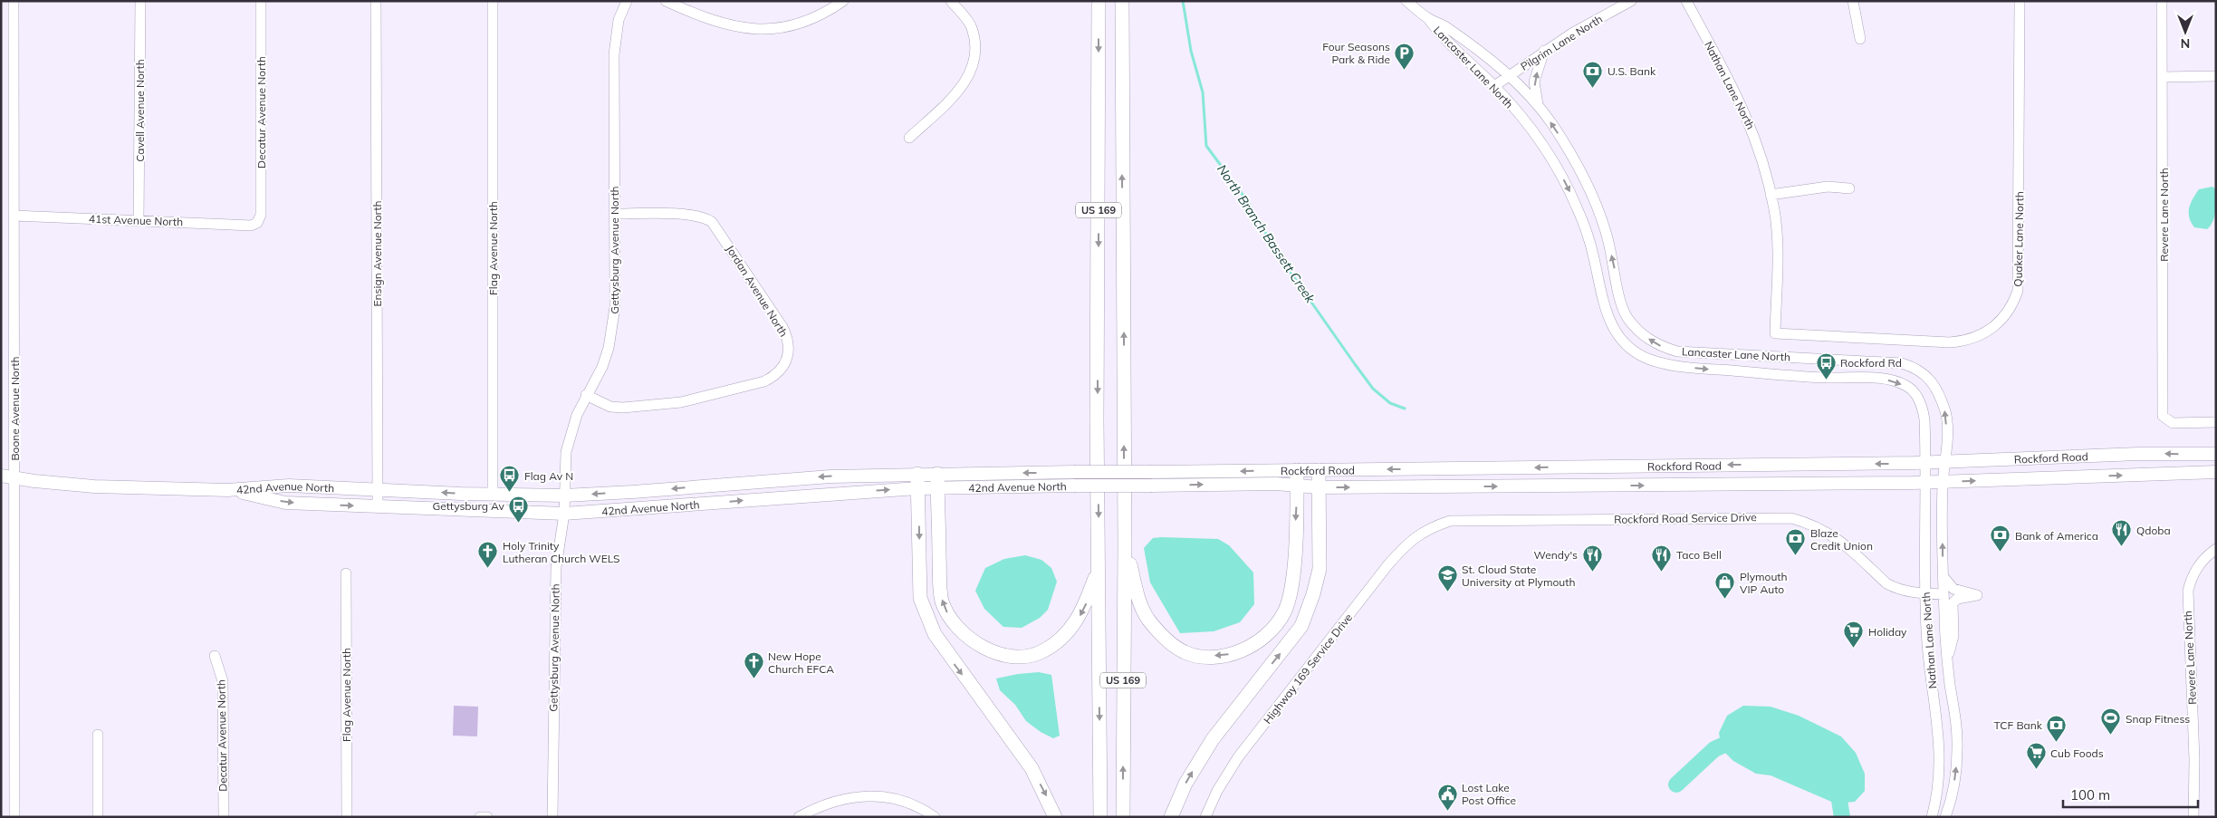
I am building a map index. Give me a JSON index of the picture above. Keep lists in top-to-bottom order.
{
  "streets": {
    "highway": ["US 169"],
    "main road": ["Rockford Road", "42nd Avenue North"],
    "street": [
      "Pilgrim Lane North",
      "Lancaster Lane North",
      "Nathan Lane North",
      "Cavell Avenue North",
      "Decatur Avenue North",
      "Revere Lane North",
      "41st Avenue North",
      "Quaker Lane North",
      "Flag Avenue North",
      "Gettysburg Avenue North",
      "Ensign Avenue North",
      "Jordan Avenue North",
      "Boone Avenue North",
      "Rockford Road Service Drive",
      "Highway 169 Service Drive"
    ]
  },
  "crossings": [
    ["Pilgrim Lane North", "Lancaster Lane North"],
    ["Lancaster Lane North", "Nathan Lane North"],
    ["Lancaster Lane North", "Rockford Road"],
    ["Nathan Lane North", "Quaker Lane North"],
    ["Nathan Lane North", "Rockford Road"],
    ["Nathan Lane North", "Rockford Road Service Drive"],
    ["Cavell Avenue North", "41st Avenue North"],
    ["Decatur Avenue North", "41st Avenue North"],
    ["41st Avenue North", "Boone Avenue North"],
    ["Flag Avenue North", "42nd Avenue North"],
    ["Gettysburg Avenue North", "Jordan Avenue North"],
    ["Gettysburg Avenue North", "42nd Avenue North"],
    ["Ensign Avenue North", "42nd Avenue North"],
    ["Boone Avenue North", "42nd Avenue North"],
    ["Rockford Road", "42nd Avenue North"],
    ["Rockford Road Service Drive", "Highway 169 Service Drive"]
  ],
  "water": ["North Branch Bassett Creek"],
  "places": {
    "parking": ["Four Seasons Park & Ride"],
    "bank": [
      "U.S. Bank",
      "Bank of America",
      "Blaze Credit Union",
      "TCF Bank"
    ],
    "bus stop": ["Rockford Rd", "Flag Av N", "Gettysburg Av"],
    "restaurant": ["Qdoba", "Wendy's", "Taco Bell"],
    "church": ["Holy Trinity Lutheran Church WELS", "New Hope Church EFCA"],
    "school or university": ["St. Cloud State University at Plymouth"],
    "shop": ["Plymouth VIP Auto"],
    "supermarket": ["Holiday", "Cub Foods"],
    "sports": ["Snap Fitness"],
    "public building": ["Lost Lake Post Office"]
  },
  "scale_bar": "100 m",
  "north": "bottom"
}
